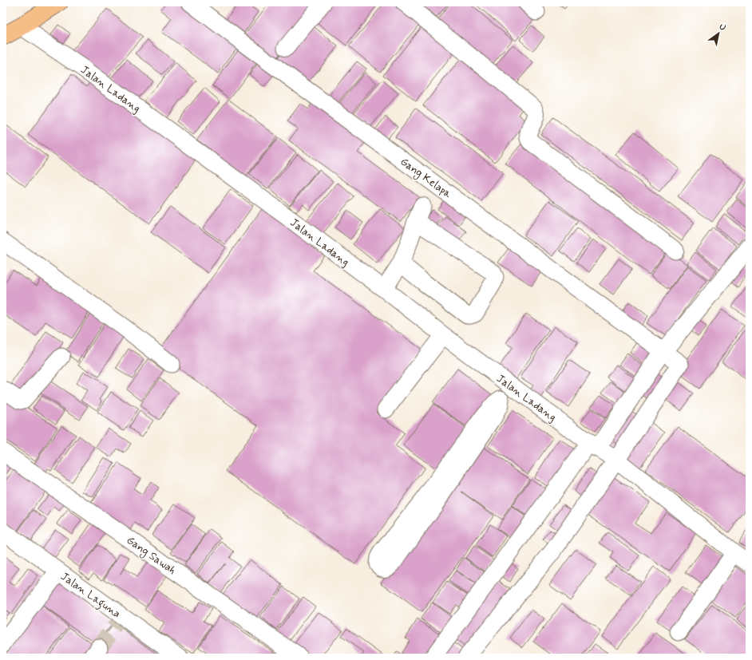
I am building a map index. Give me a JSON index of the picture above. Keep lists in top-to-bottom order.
{
  "streets": {
    "street": [
      "Jalan Ladang",
      "Gang Kelapa",
      "Gang Sawah",
      "Jalan Laguna"
    ]
  },
  "crossings": [
    ["Jalan Ladang", "Gang Kelapa"]
  ],
  "north": "top right"
}
